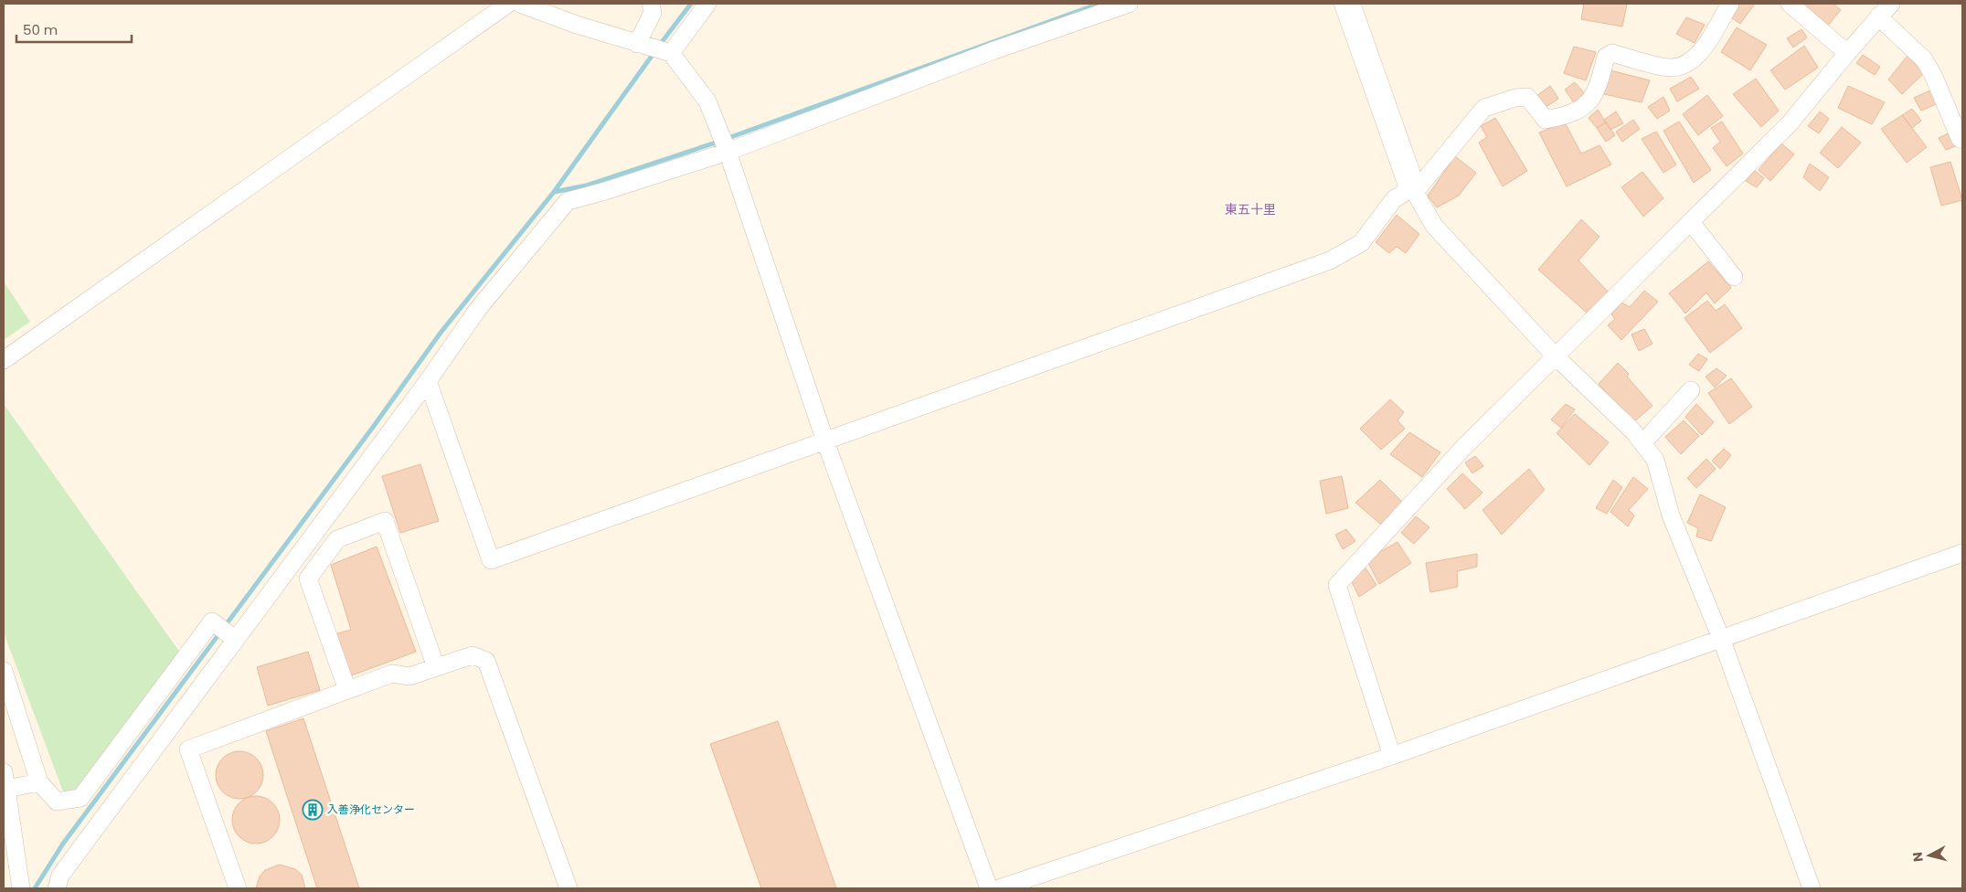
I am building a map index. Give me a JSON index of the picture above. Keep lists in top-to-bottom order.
{
  "districts": ["東五十里"],
  "places": {
    "building": ["入善浄化センター"]
  },
  "scale_bar": "50 m",
  "north": "left"
}
